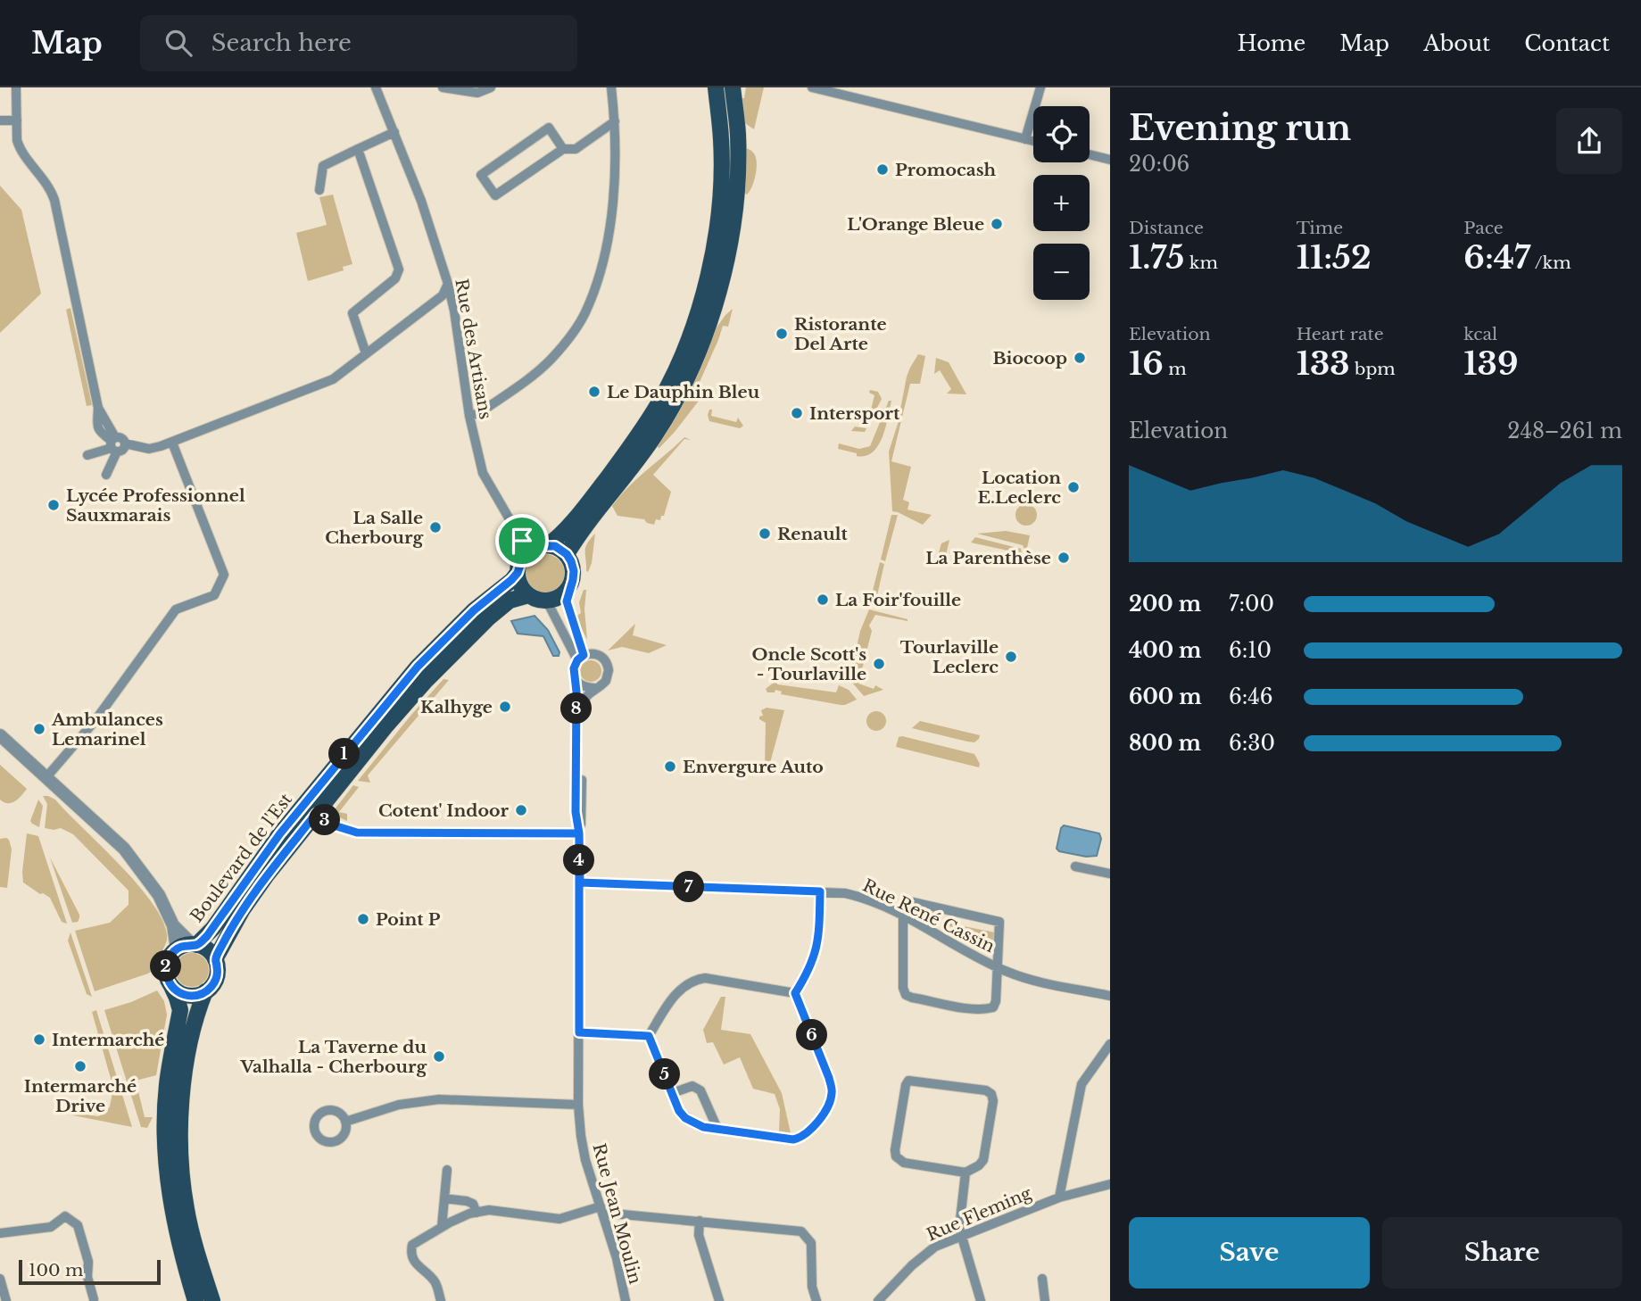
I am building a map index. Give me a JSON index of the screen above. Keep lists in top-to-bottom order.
{
  "streets": {
    "main road": ["Boulevard de l'Est"],
    "street": [
      "Rue des Artisans",
      "Rue René Cassin",
      "Rue Jean Moulin",
      "Rue Fleming"
    ]
  },
  "crossings": [
    ["Rue des Artisans", "Boulevard de l'Est"],
    ["Rue des Artisans", "Rue Jean Moulin"],
    ["Boulevard de l'Est", "Rue Jean Moulin"],
    ["Rue René Cassin", "Rue Jean Moulin"]
  ],
  "places": [
    "Promocash",
    "L'Orange Bleue",
    "Ristorante Del Arte",
    "Biocoop",
    "Le Dauphin Bleu",
    "Intersport",
    "Location E.Leclerc",
    "Lycée Professionnel Sauxmarais",
    "La Salle Cherbourg",
    "Renault",
    "La Parenthèse",
    "La Foir'fouille",
    "Tourlaville Leclerc",
    "Oncle Scott's - Tourlaville",
    "Kalhyge",
    "Ambulances Lemarinel",
    "Envergure Auto",
    "Cotent' Indoor",
    "Point P",
    "Intermarché",
    "La Taverne du Valhalla - Cherbourg",
    "Intermarché Drive"
  ],
  "scale_bar": "100 m",
  "page": {
    "header": "Map",
    "search": "Search here",
    "nav": [
      "Home",
      "Map",
      "About",
      "Contact"
    ],
    "heading": ["Evening run", "20:06"],
    "map_buttons": ["+", "−"],
    "stats": [
      ["Distance", "1.75 km"],
      ["Time", "11:52"],
      ["Pace", "6:47 /km"],
      ["Elevation", "16 m"],
      ["Heart rate", "133 bpm"],
      ["kcal", "139"]
    ],
    "chart": ["Elevation", "248–261 m"],
    "list": [
      {
        "name": "200 m",
        "note": "7:00"
      },
      {
        "name": "400 m",
        "note": "6:10"
      },
      {
        "name": "600 m",
        "note": "6:46"
      },
      {
        "name": "800 m",
        "note": "6:30"
      }
    ],
    "pins": [
      "8",
      "1",
      "3",
      "4",
      "7",
      "2",
      "6",
      "5"
    ],
    "buttons": ["Save", "Share"],
    "scale": "100 m"
  }
}
